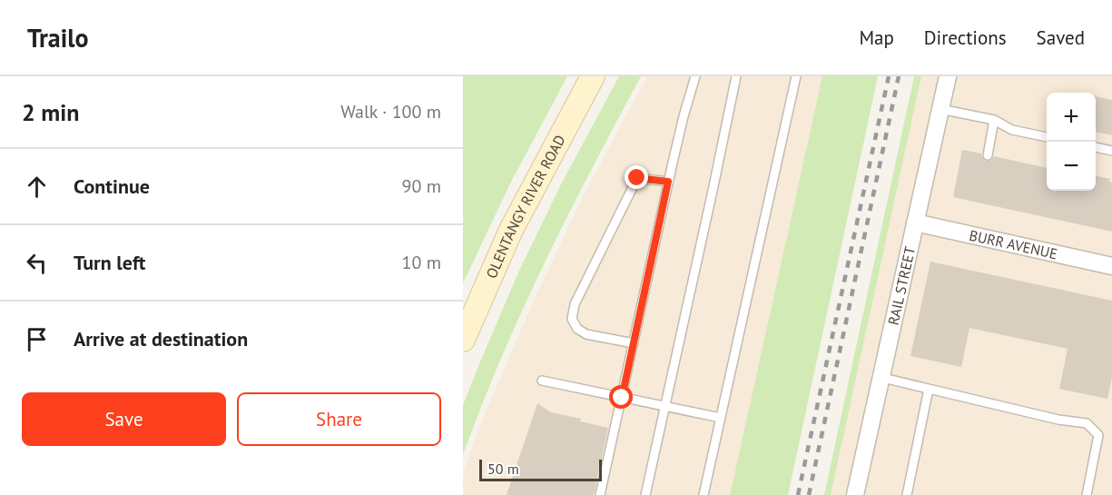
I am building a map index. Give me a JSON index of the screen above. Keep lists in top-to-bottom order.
{
  "streets": {
    "main road": ["OLENTANGY RIVER ROAD"],
    "street": ["BURR AVENUE", "RAIL STREET"]
  },
  "crossings": [
    ["BURR AVENUE", "RAIL STREET"]
  ],
  "scale_bar": "50 m",
  "page": {
    "header": "Trailo",
    "nav": ["Map", "Directions", "Saved"],
    "heading": ["2 min", "Walk · 100 m"],
    "map_buttons": ["+", "−"],
    "list": [
      ["Continue", "90 m"],
      ["Turn left", "10 m"],
      "Arrive at destination"
    ],
    "buttons": ["Save", "Share"],
    "scale": "50 m"
  }
}
